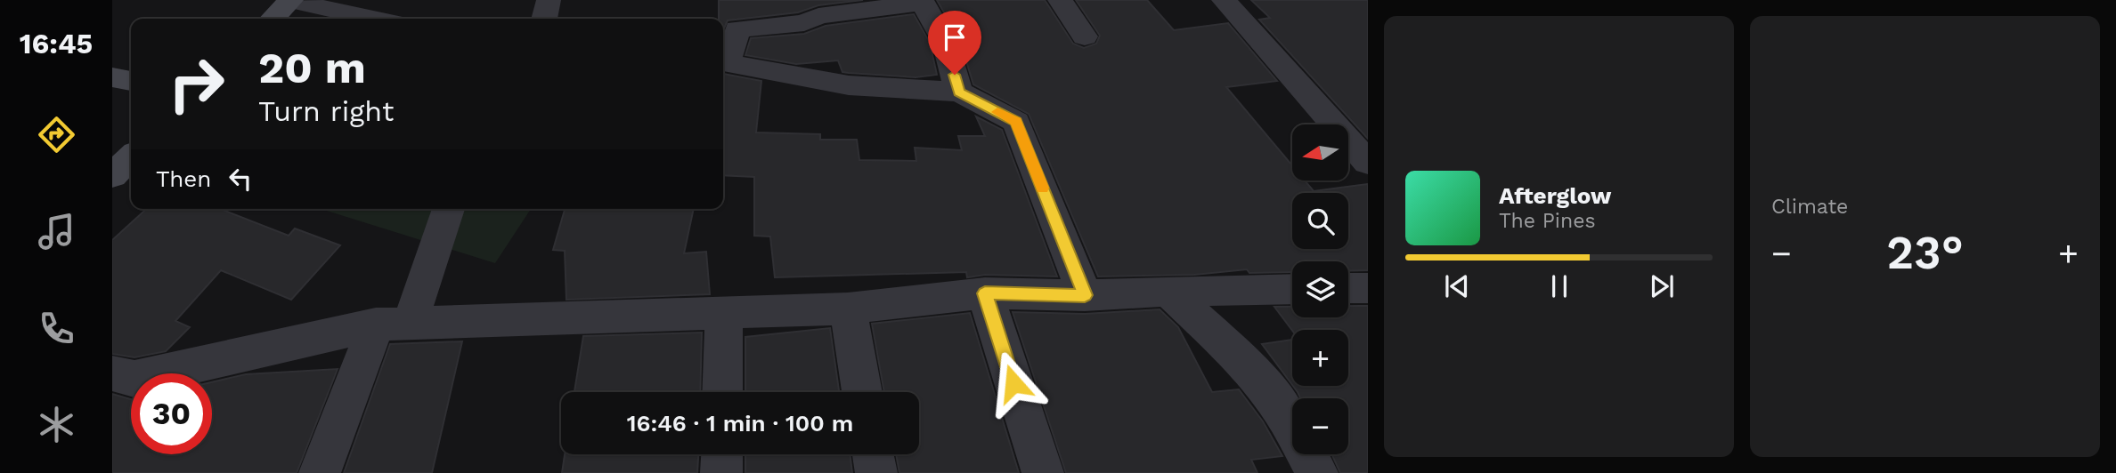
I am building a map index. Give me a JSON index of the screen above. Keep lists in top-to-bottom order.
{
  "north": "left",
  "page": {
    "tabs": "16:45",
    "tile": "Climate",
    "turn": ["20 m", "Turn right"],
    "map_buttons": ["+", "−"],
    "then": "Then",
    "song": ["Afterglow", "The Pines"],
    "heat": ["−", "23°", "+"],
    "limit": "30",
    "trip": "16:46 · 1 min · 100 m"
  }
}
